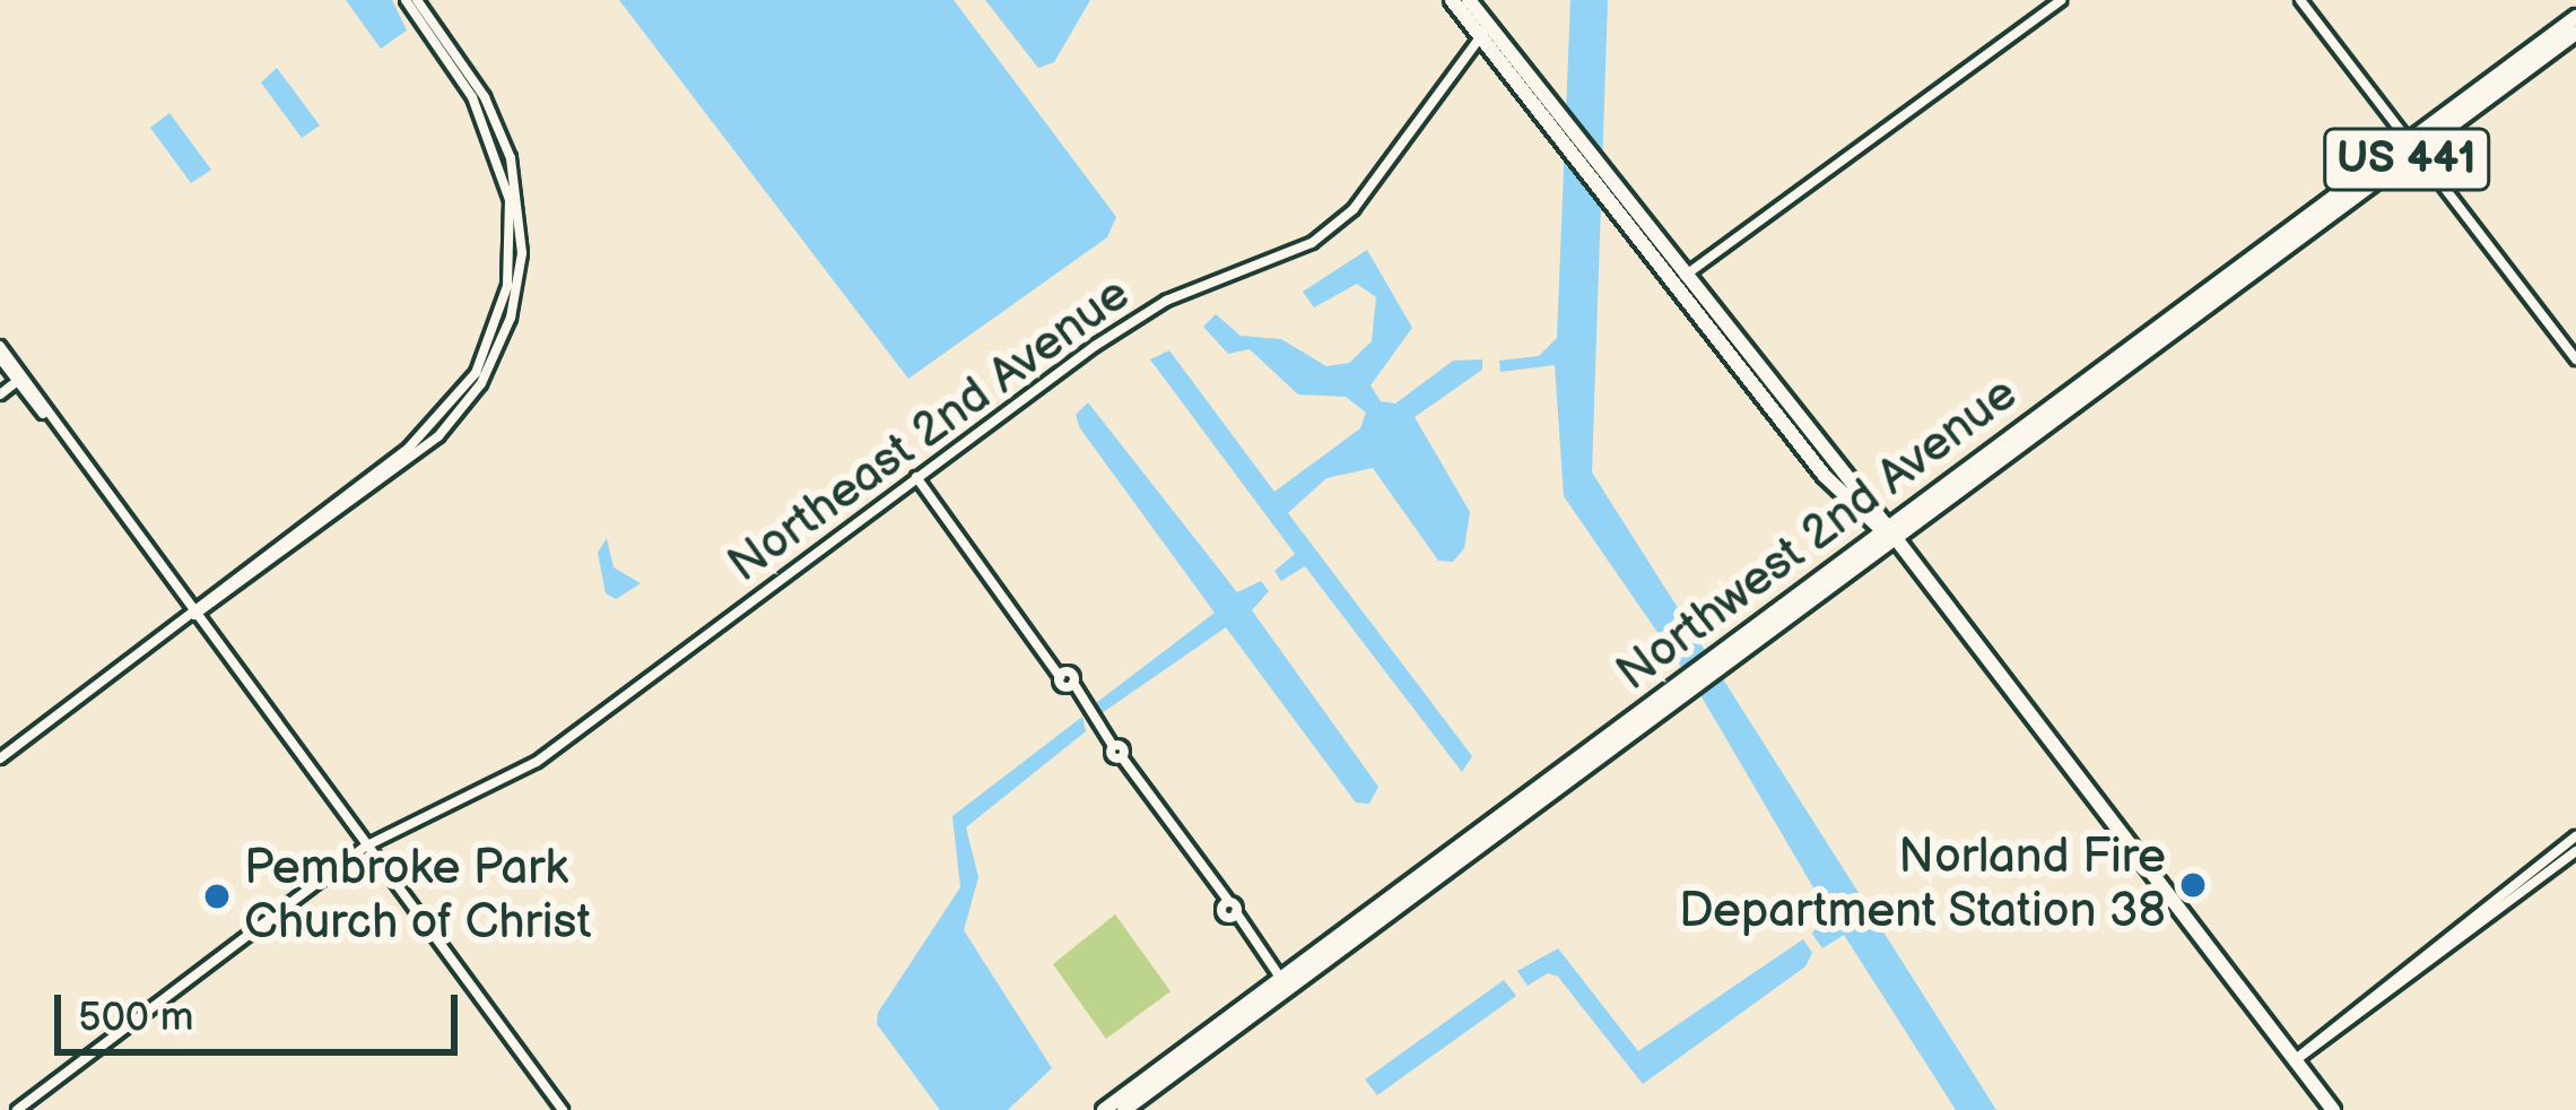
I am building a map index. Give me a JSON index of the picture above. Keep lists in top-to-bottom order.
{
  "streets": {
    "main road": ["US 441", "Northwest 2nd Avenue"],
    "street": ["Northeast 2nd Avenue"]
  },
  "places": ["Norland Fire Department Station 38", "Pembroke Park Church of Christ"],
  "scale_bar": "500 m"
}
